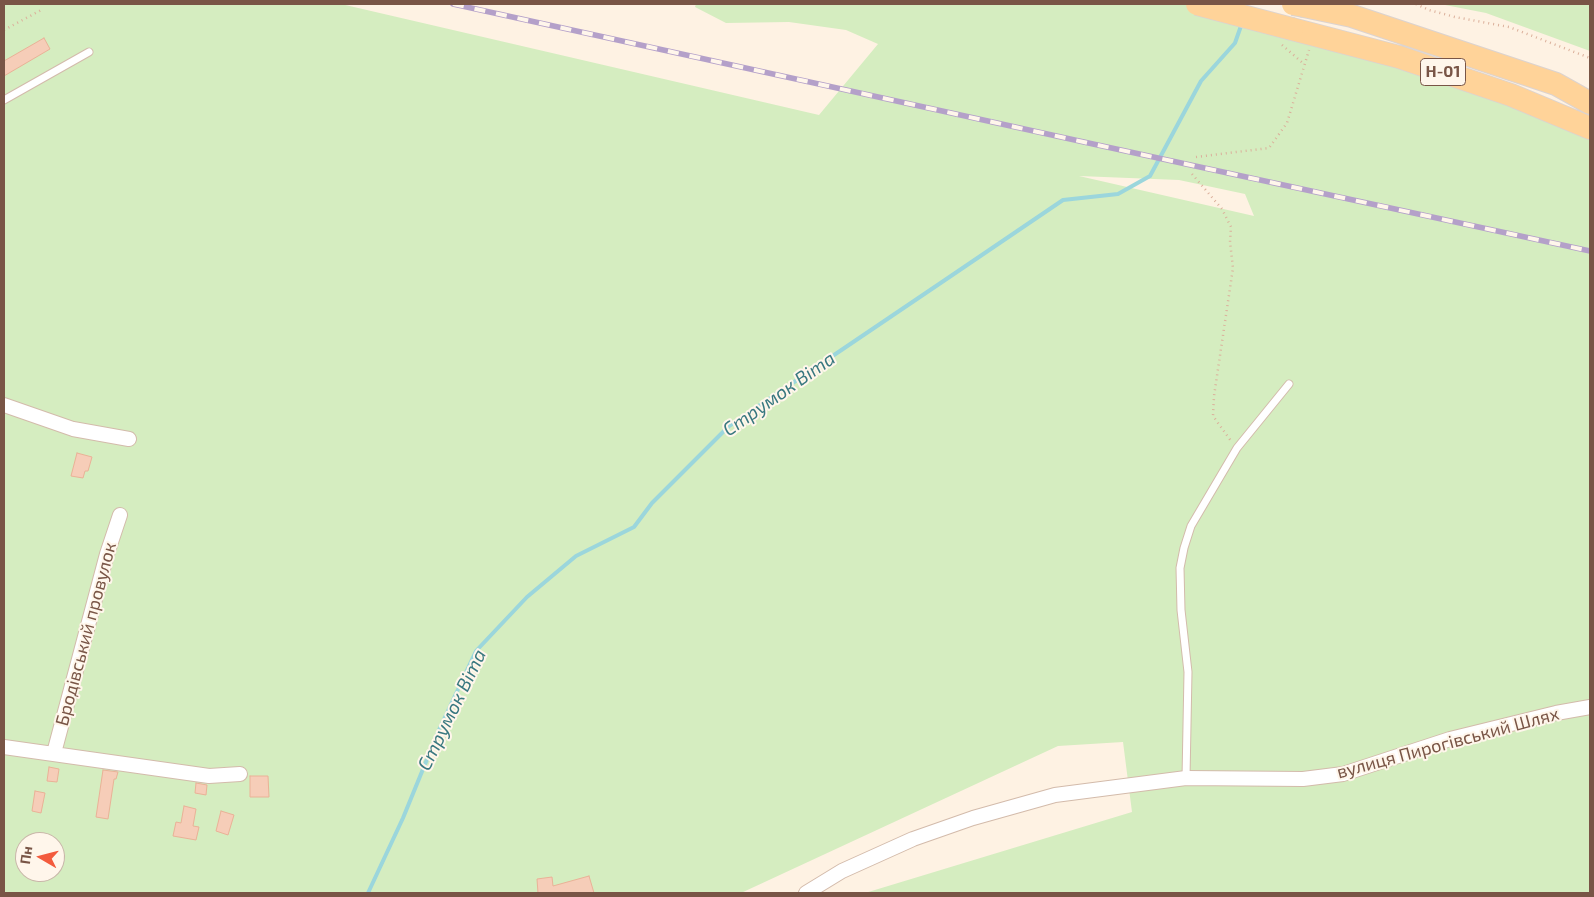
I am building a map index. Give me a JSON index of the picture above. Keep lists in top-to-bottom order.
{
  "streets": {
    "main road": ["Н-01"],
    "street": ["Бродівський провулок", "вулиця Пирогівський Шлях"]
  },
  "water": ["Струмок Віта"],
  "north": "left"
}
